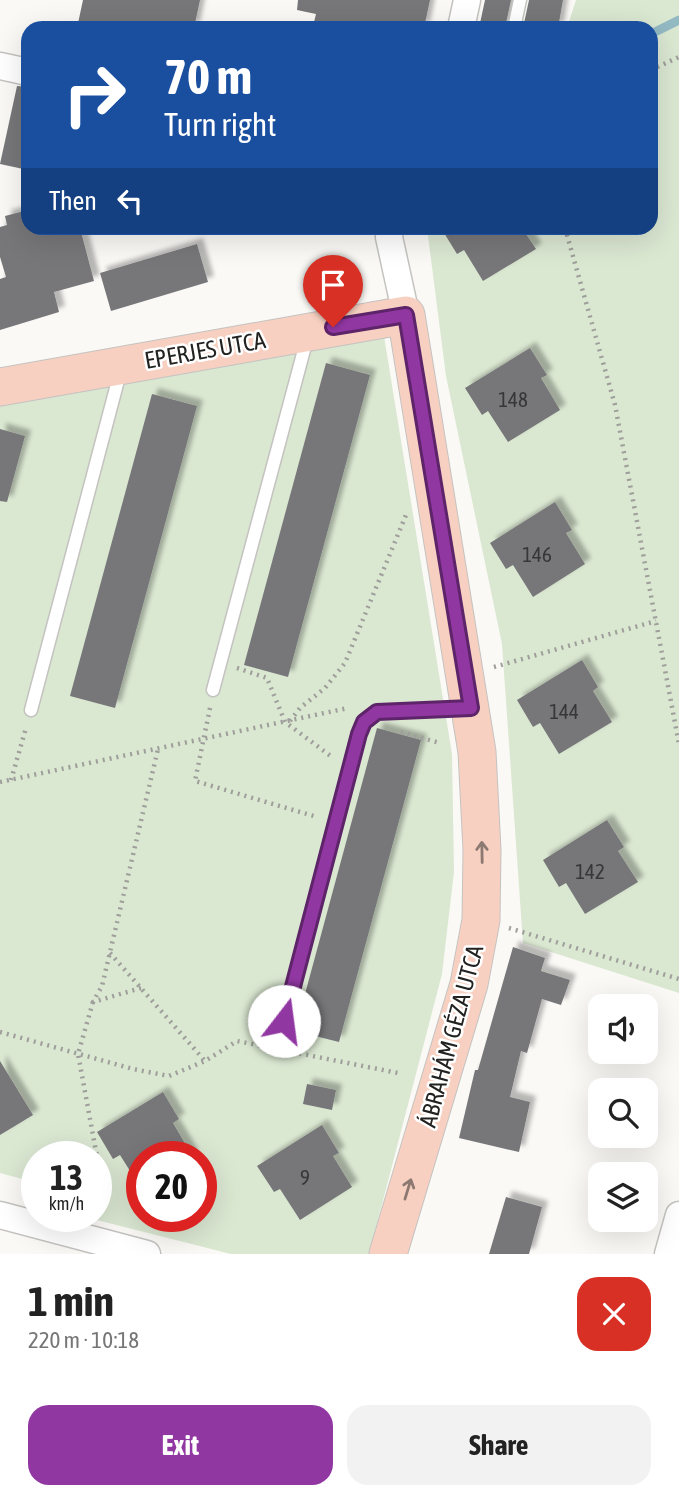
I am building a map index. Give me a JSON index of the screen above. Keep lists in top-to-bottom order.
{
  "streets": {
    "street": ["EPERJES UTCA", "ÁBRAHÁM GÉZA UTCA"]
  },
  "crossings": [
    ["EPERJES UTCA", "ÁBRAHÁM GÉZA UTCA"]
  ],
  "one_way": ["ÁBRAHÁM GÉZA UTCA"],
  "house_numbers": [
    "148",
    "146",
    "144",
    "142",
    "9"
  ],
  "page": {
    "turn": ["70 m", "Turn right"],
    "then": "Then",
    "speed": "13 km/h",
    "limit": "20",
    "heading": ["1 min", "220 m · 10:18"],
    "buttons": ["Exit", "Share"]
  }
}
